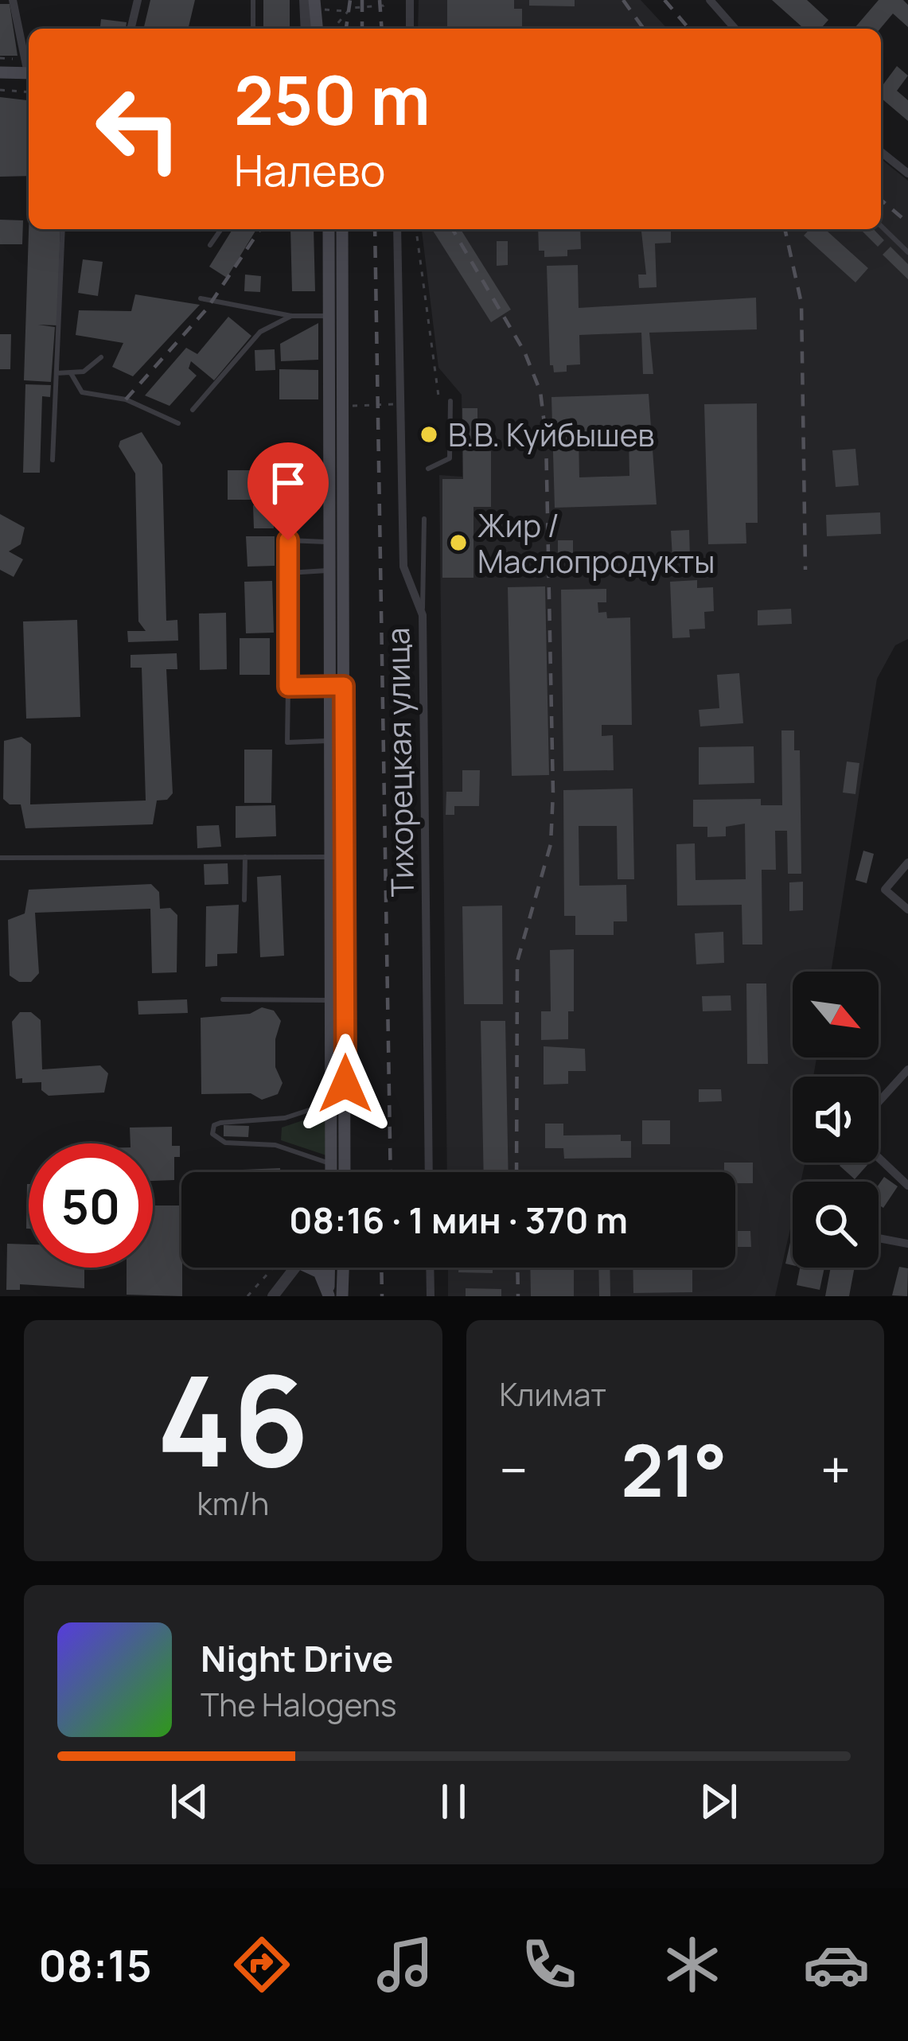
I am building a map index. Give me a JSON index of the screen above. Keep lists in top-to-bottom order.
{
  "streets": {
    "street": ["Тихорецкая улица"]
  },
  "places": ["В.В. Куйбышев", "Жир / Маслопродукты"],
  "north": "bottom right",
  "page": {
    "turn": ["250 m", "Налево"],
    "limit": "50",
    "trip": "08:16 · 1 мин · 370 m",
    "tile": [
      ["46", "km/h"],
      "Климат"
    ],
    "heat": ["−", "21°", "+"],
    "song": ["Night Drive", "The Halogens"],
    "tabs": "08:15"
  }
}
